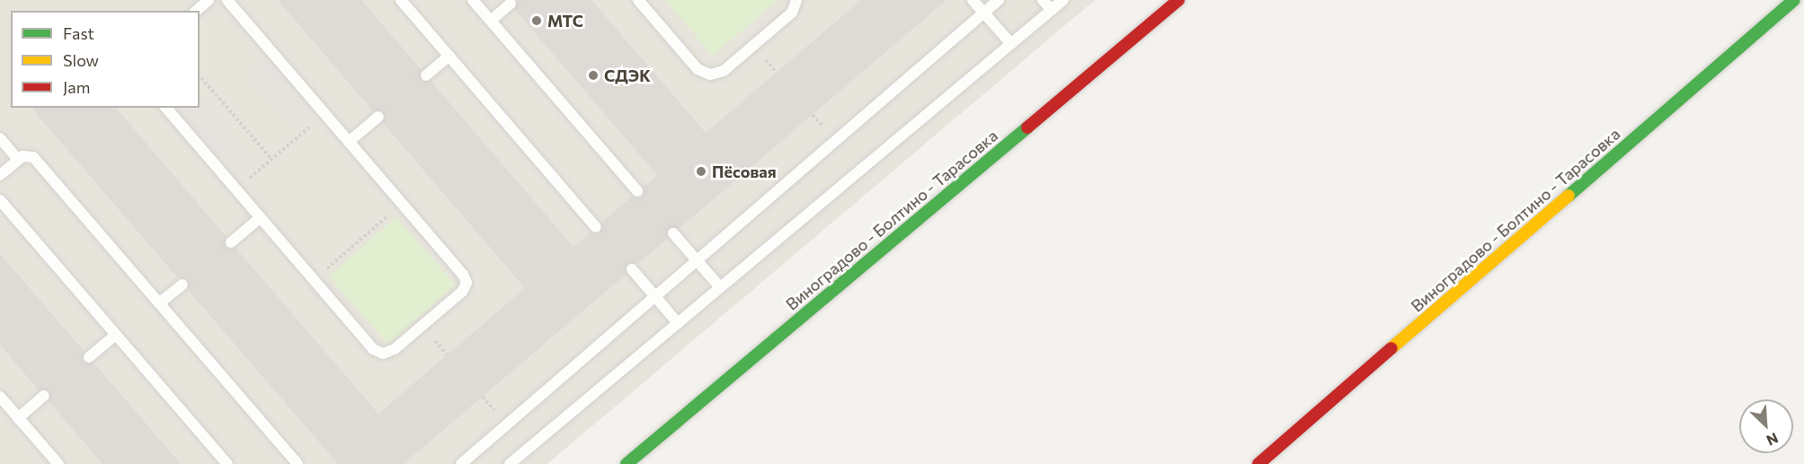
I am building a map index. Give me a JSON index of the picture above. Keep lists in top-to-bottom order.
{
  "streets": {
    "main road": ["Виноградово - Болтино - Тарасовка"]
  },
  "places": ["МТС", "СДЭК", "Пёсовая"],
  "legend": ["Fast", "Slow", "Jam"],
  "north": "bottom right"
}
